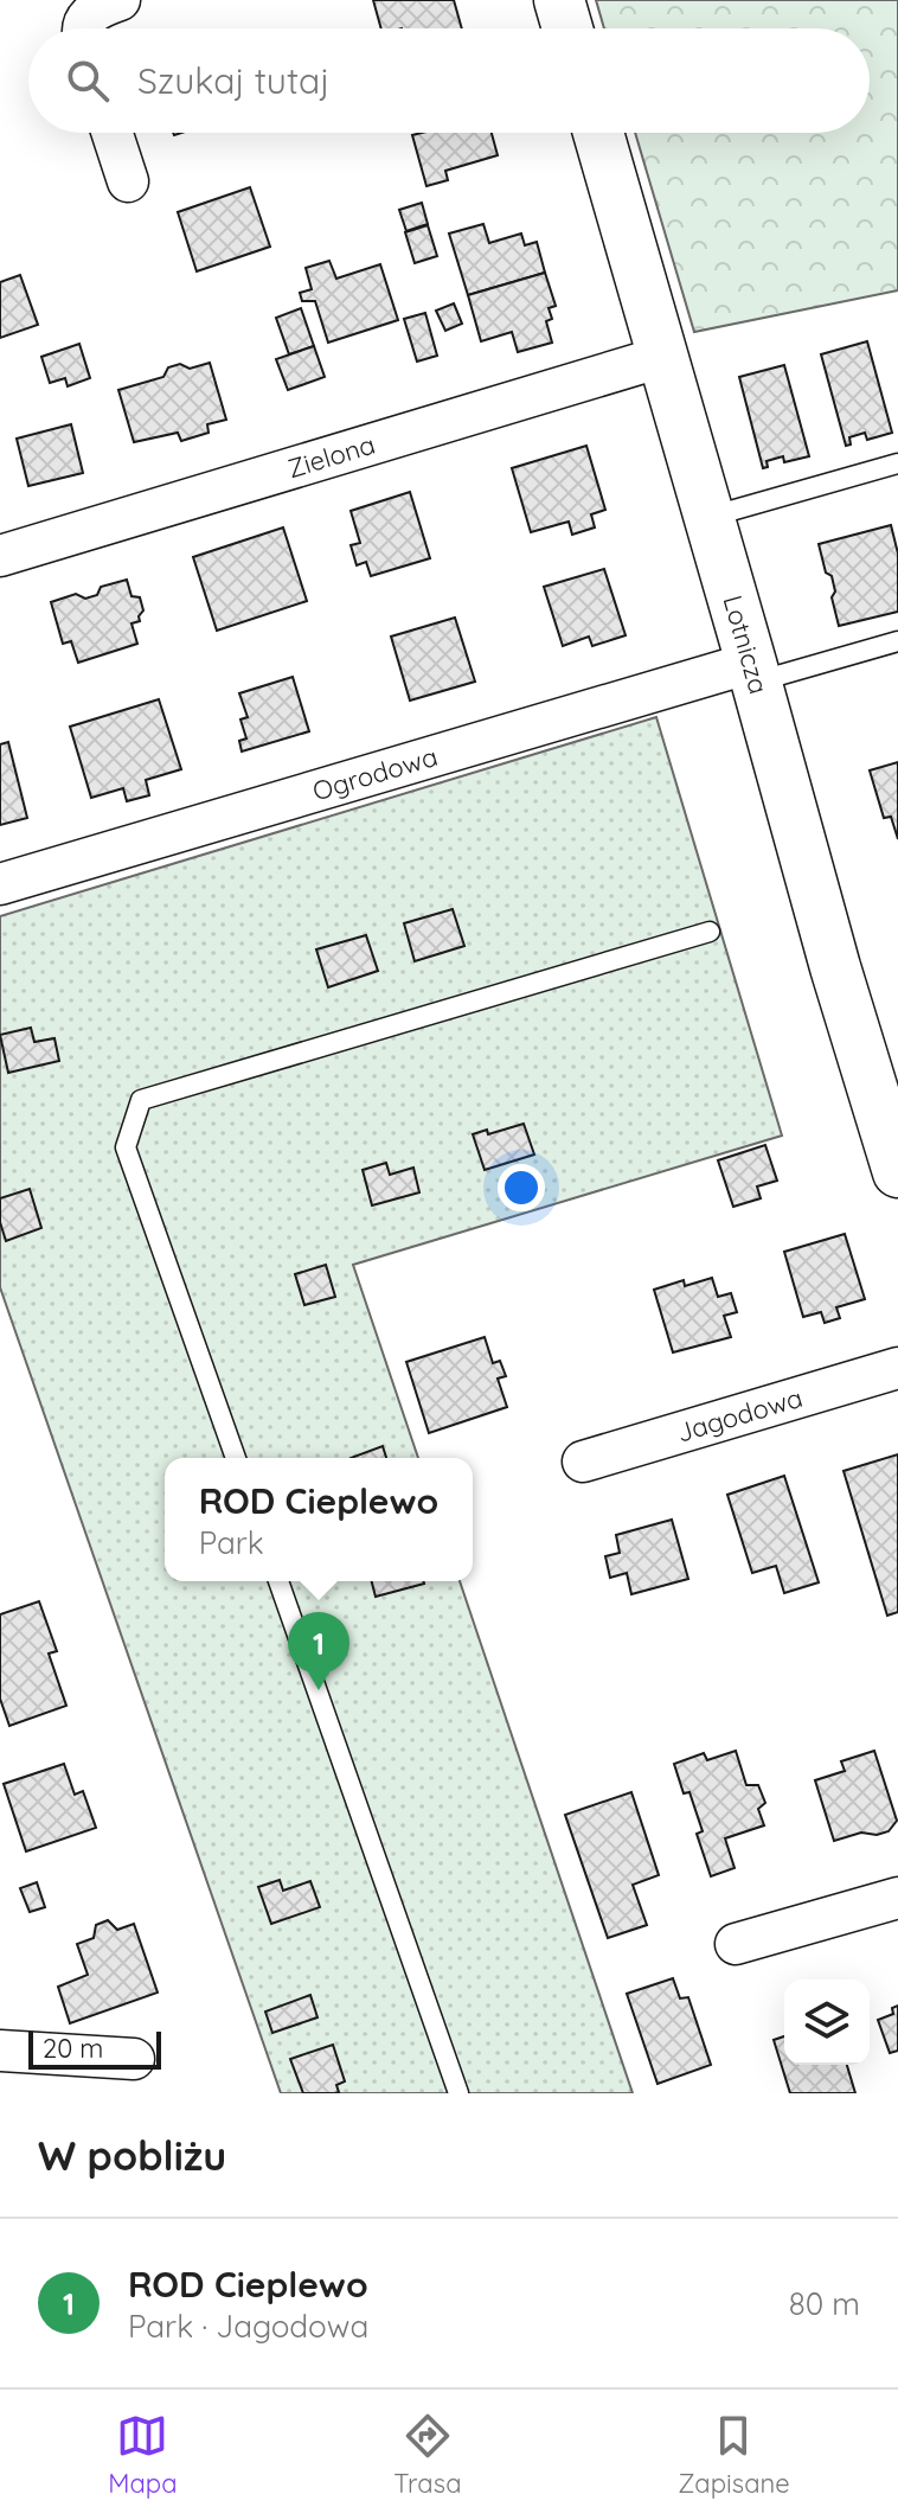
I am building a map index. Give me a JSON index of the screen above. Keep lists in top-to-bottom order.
{
  "streets": {
    "street": [
      "Zielona",
      "Lotnicza",
      "Ogrodowa",
      "Jagodowa"
    ]
  },
  "crossings": [
    ["Zielona", "Lotnicza"],
    ["Lotnicza", "Ogrodowa"]
  ],
  "scale_bar": "20 m",
  "page": {
    "search": "Szukaj tutaj",
    "popup": ["ROD Cieplewo", "Park"],
    "pins": "1",
    "scale": "20 m",
    "heading": "W pobliżu",
    "list": [
      {
        "mark": "1",
        "name": "ROD Cieplewo",
        "note": "Park · Jagodowa",
        "value": "80 m"
      }
    ],
    "nav": ["Mapa", "Trasa", "Zapisane"]
  }
}
